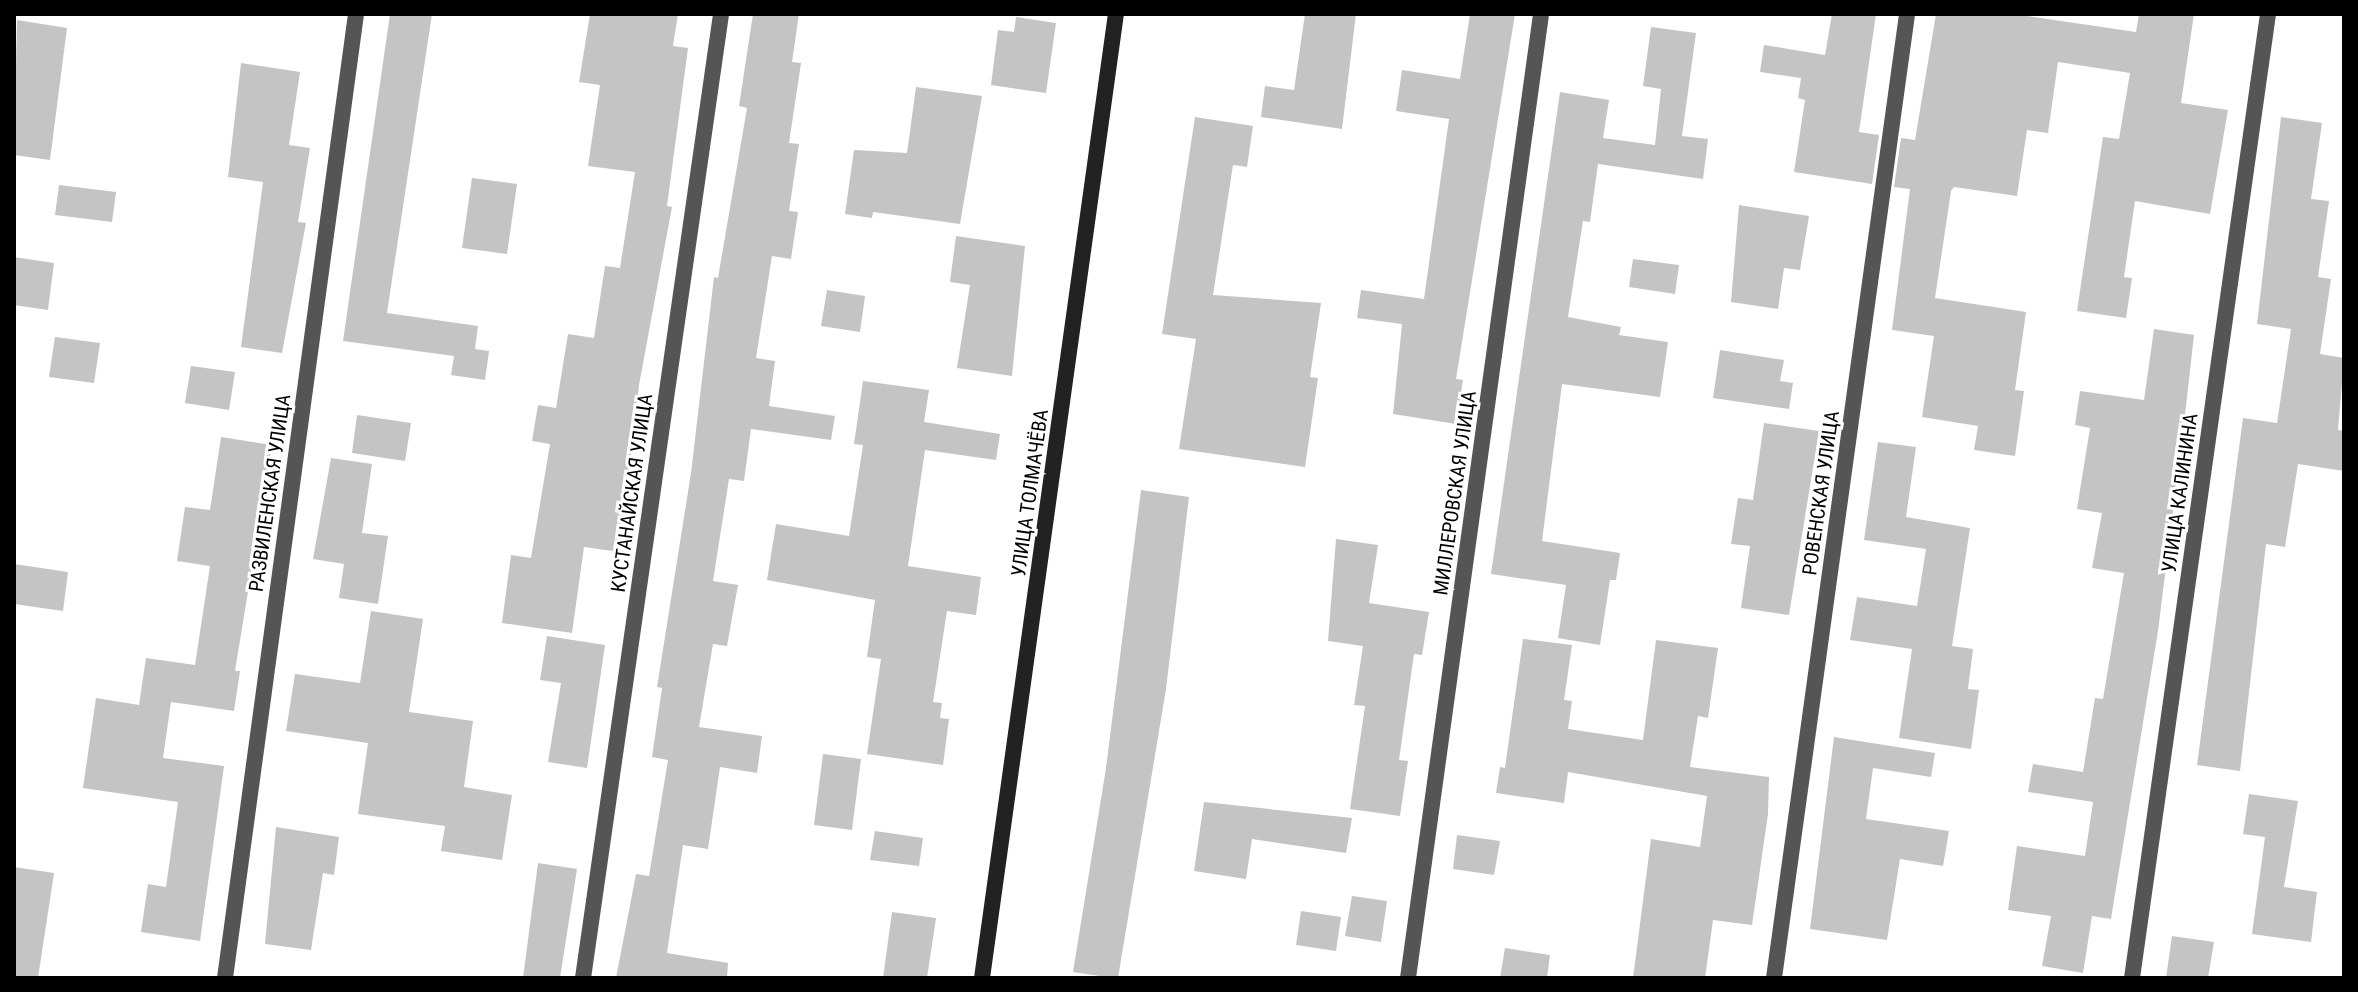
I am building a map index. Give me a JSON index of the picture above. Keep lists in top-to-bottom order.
{
  "streets": {
    "street": [
      "РАЗВИЛЕНСКАЯ УЛИЦА",
      "КУСТАНАЙСКАЯ УЛИЦА",
      "УЛИЦА ТОЛМАЧЁВА",
      "МИЛЛЕРОВСКАЯ УЛИЦА",
      "РОВЕНСКАЯ УЛИЦА",
      "УЛИЦА КАЛИНИНА"
    ]
  }
}
